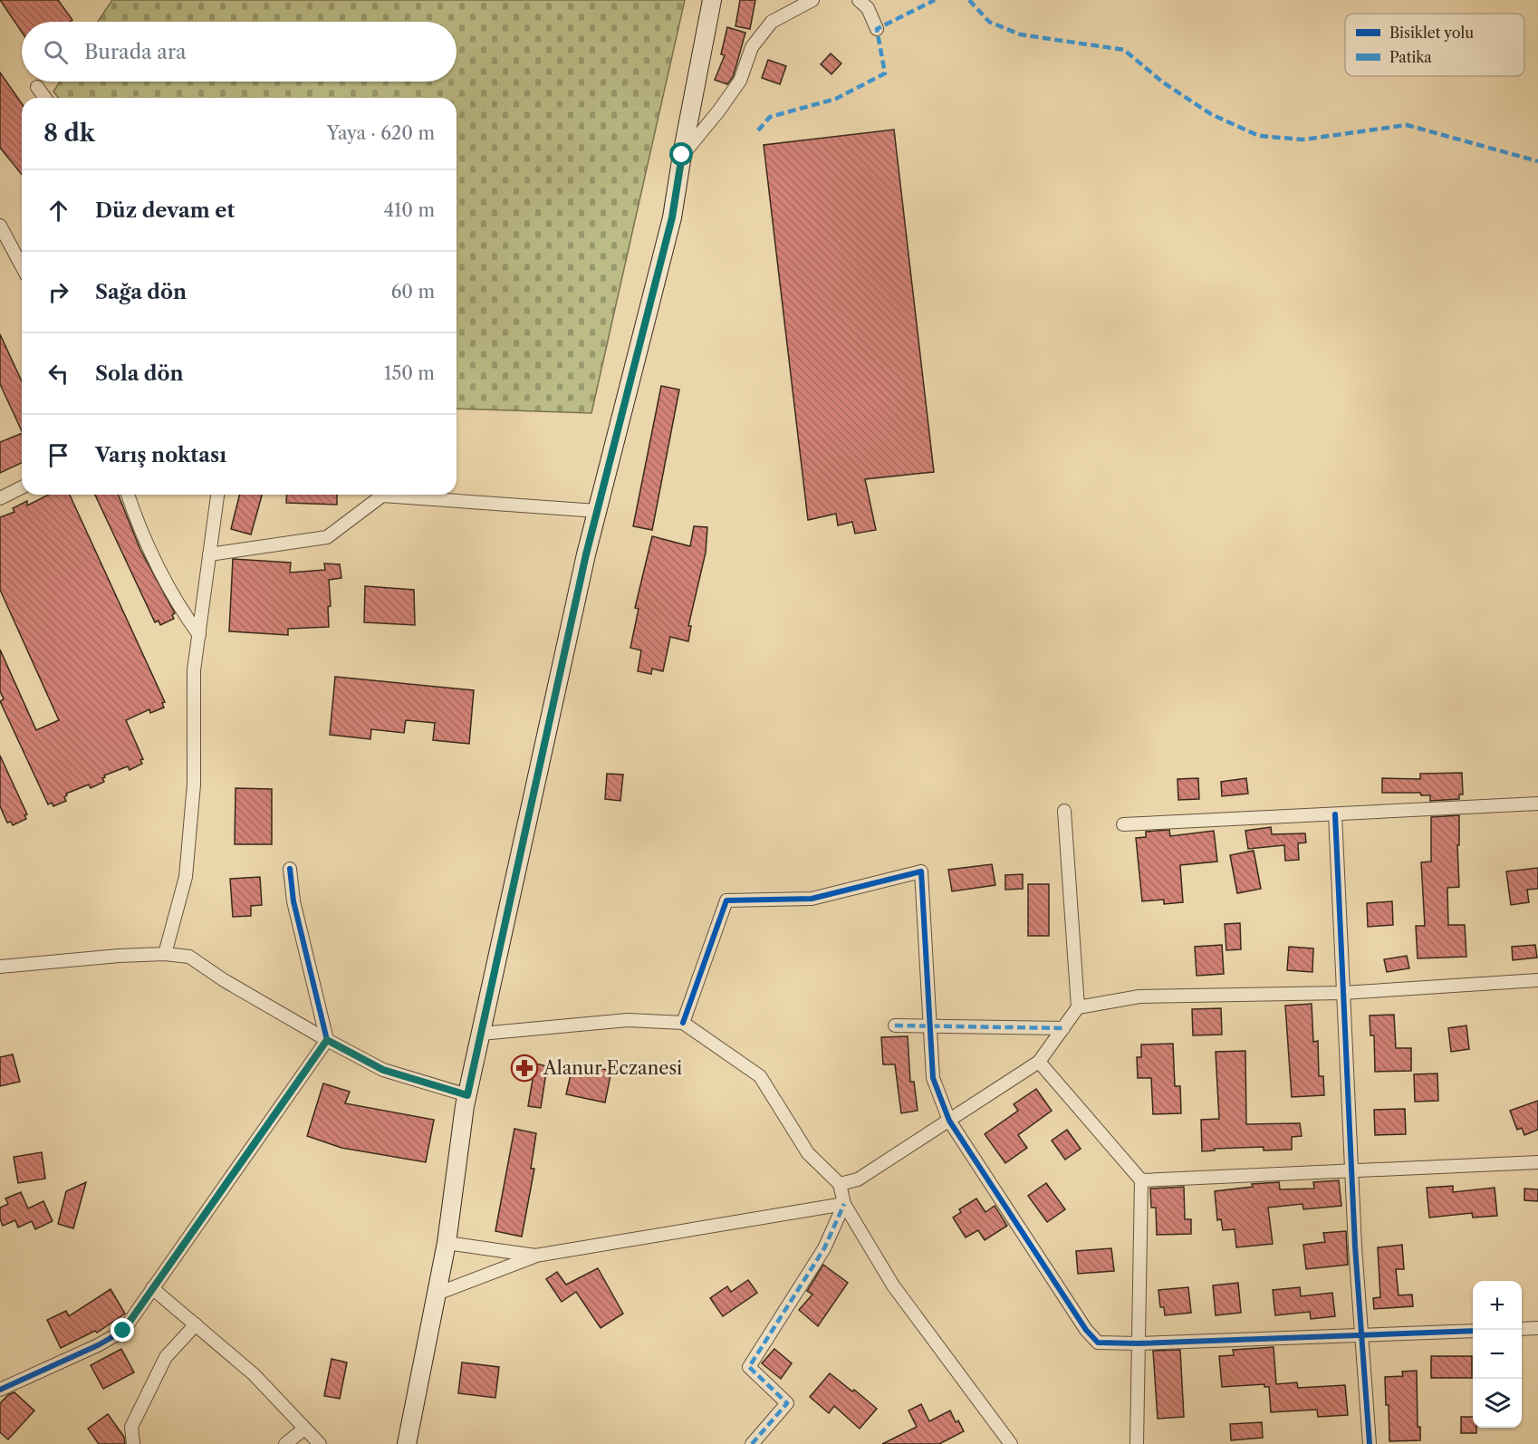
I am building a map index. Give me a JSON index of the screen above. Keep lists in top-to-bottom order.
{
  "places": {
    "pharmacy": ["Alanur Eczanesi"]
  },
  "legend": ["Bisiklet yolu", "Patika"],
  "page": {
    "search": "Burada ara",
    "heading": ["8 dk", "Yaya · 620 m"],
    "list": [
      ["Düz devam et", "410 m"],
      ["Sağa dön", "60 m"],
      ["Sola dön", "150 m"],
      "Varış noktası"
    ],
    "map_buttons": ["+", "−"]
  }
}
